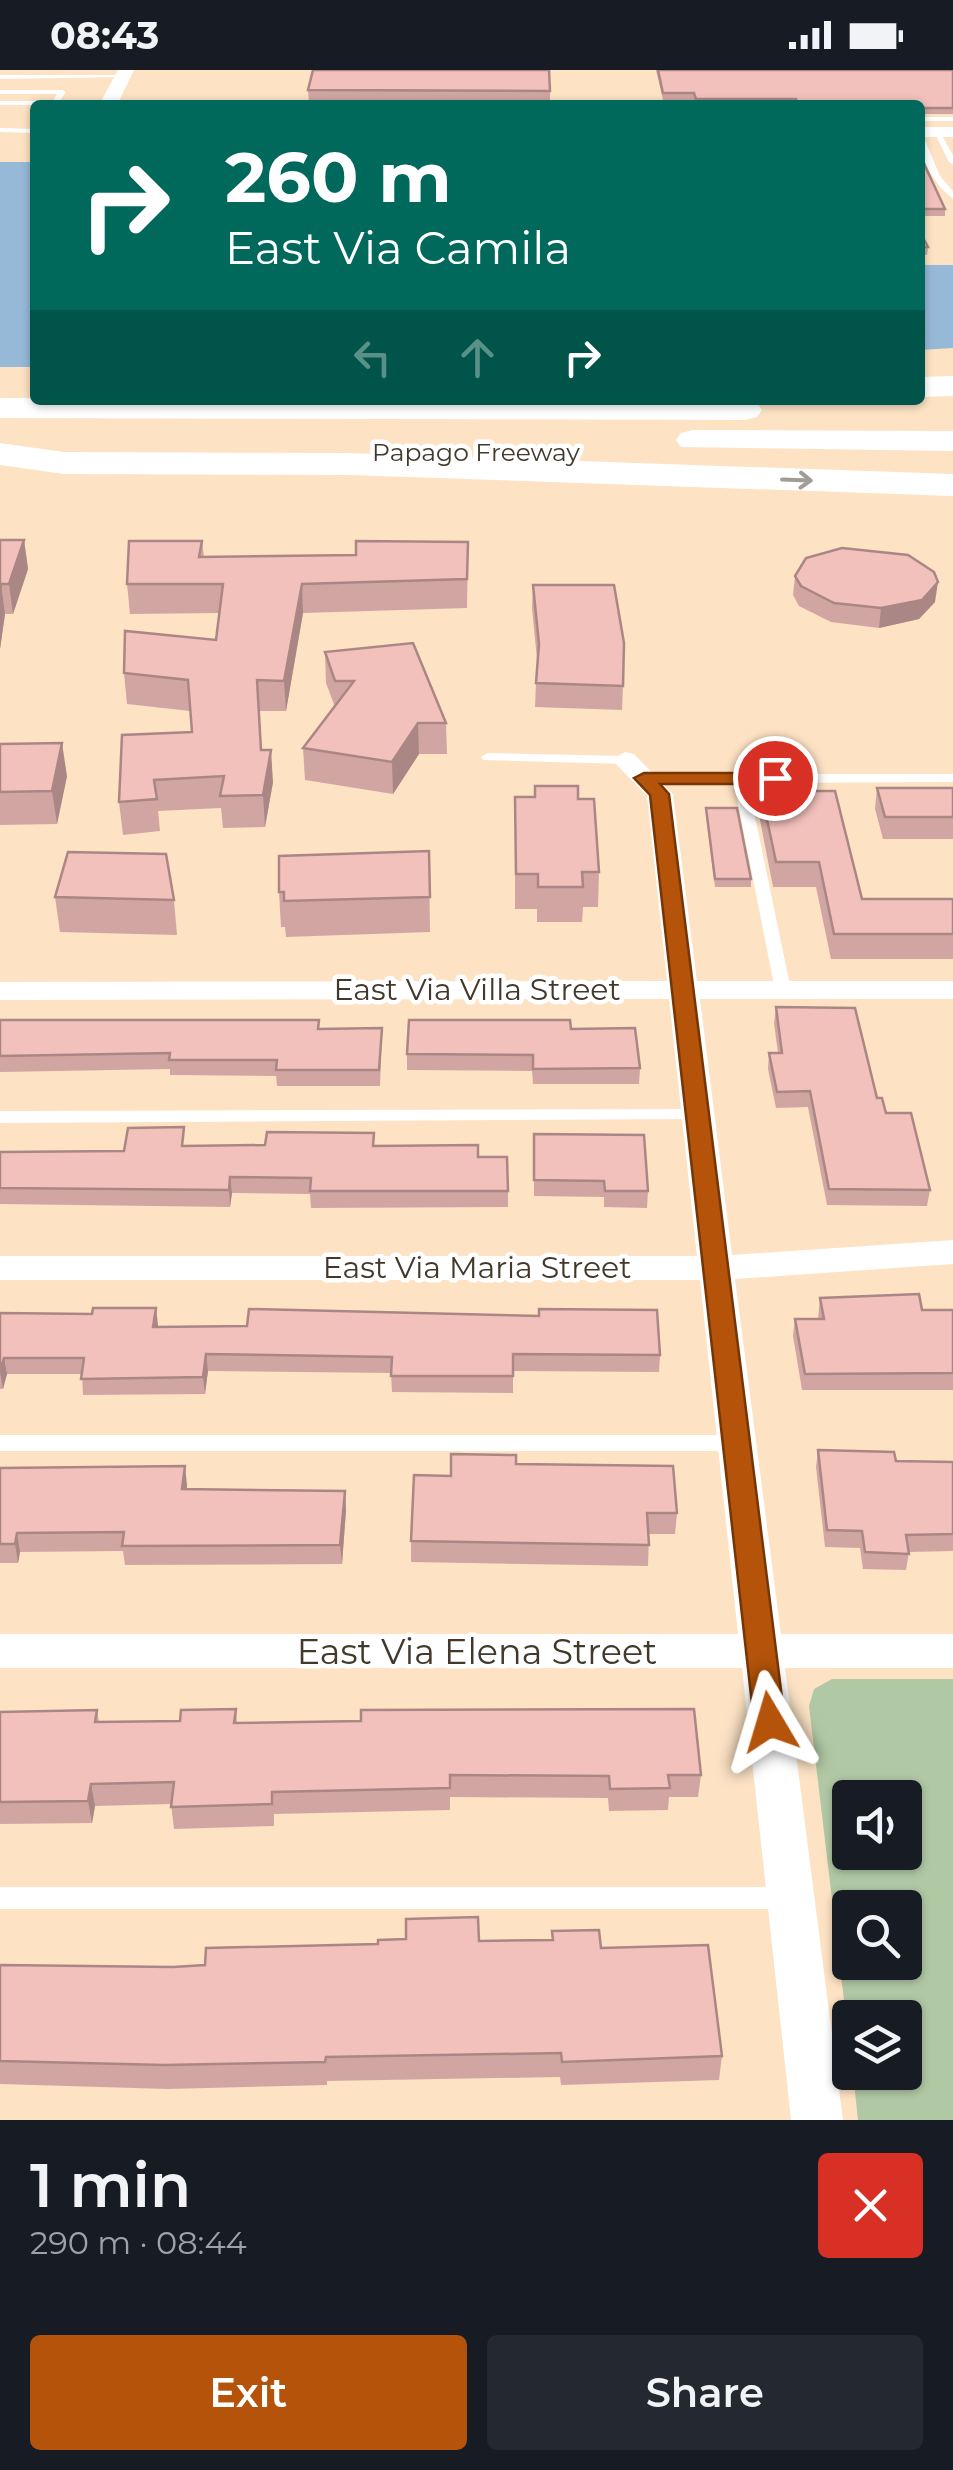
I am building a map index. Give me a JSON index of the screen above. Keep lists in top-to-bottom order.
{
  "streets": {
    "highway": ["Papago Freeway"],
    "street": ["East Via Villa Street", "East Via Maria Street", "East Via Elena Street"]
  },
  "page": {
    "status": "08:43",
    "turn": ["260 m", "East Via Camila"],
    "heading": ["1 min", "290 m · 08:44"],
    "buttons": ["Exit", "Share"]
  }
}
